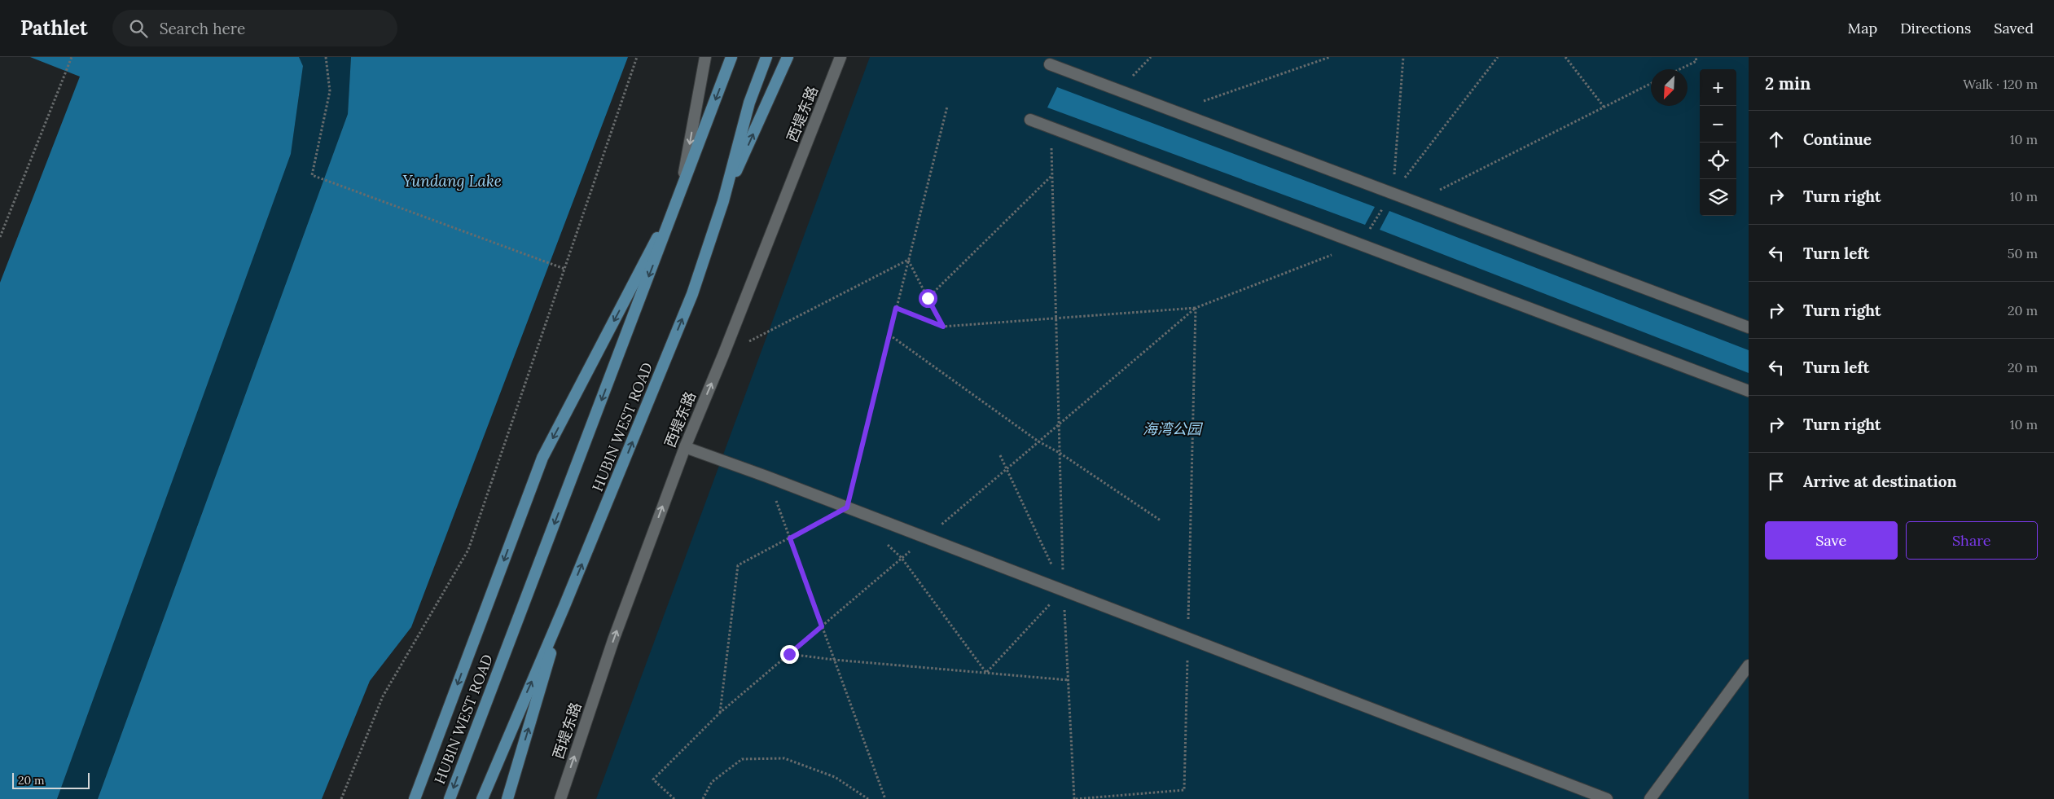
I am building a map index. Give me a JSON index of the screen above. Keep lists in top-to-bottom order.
{
  "streets": {
    "main road": ["HUBIN WEST ROAD"],
    "street": ["西堤东路"]
  },
  "one_way": ["西堤东路"],
  "water": ["Yundang Lake"],
  "parks": ["海湾公园"],
  "scale_bar": "20 m",
  "north": "bottom left",
  "page": {
    "header": "Pathlet",
    "search": "Search here",
    "nav": ["Map", "Directions", "Saved"],
    "heading": ["2 min", "Walk · 120 m"],
    "map_buttons": ["+", "−"],
    "list": [
      ["Continue", "10 m"],
      ["Turn right", "10 m"],
      ["Turn left", "50 m"],
      ["Turn right", "20 m"],
      ["Turn left", "20 m"],
      ["Turn right", "10 m"],
      "Arrive at destination"
    ],
    "buttons": ["Save", "Share"],
    "scale": "20 m"
  }
}
